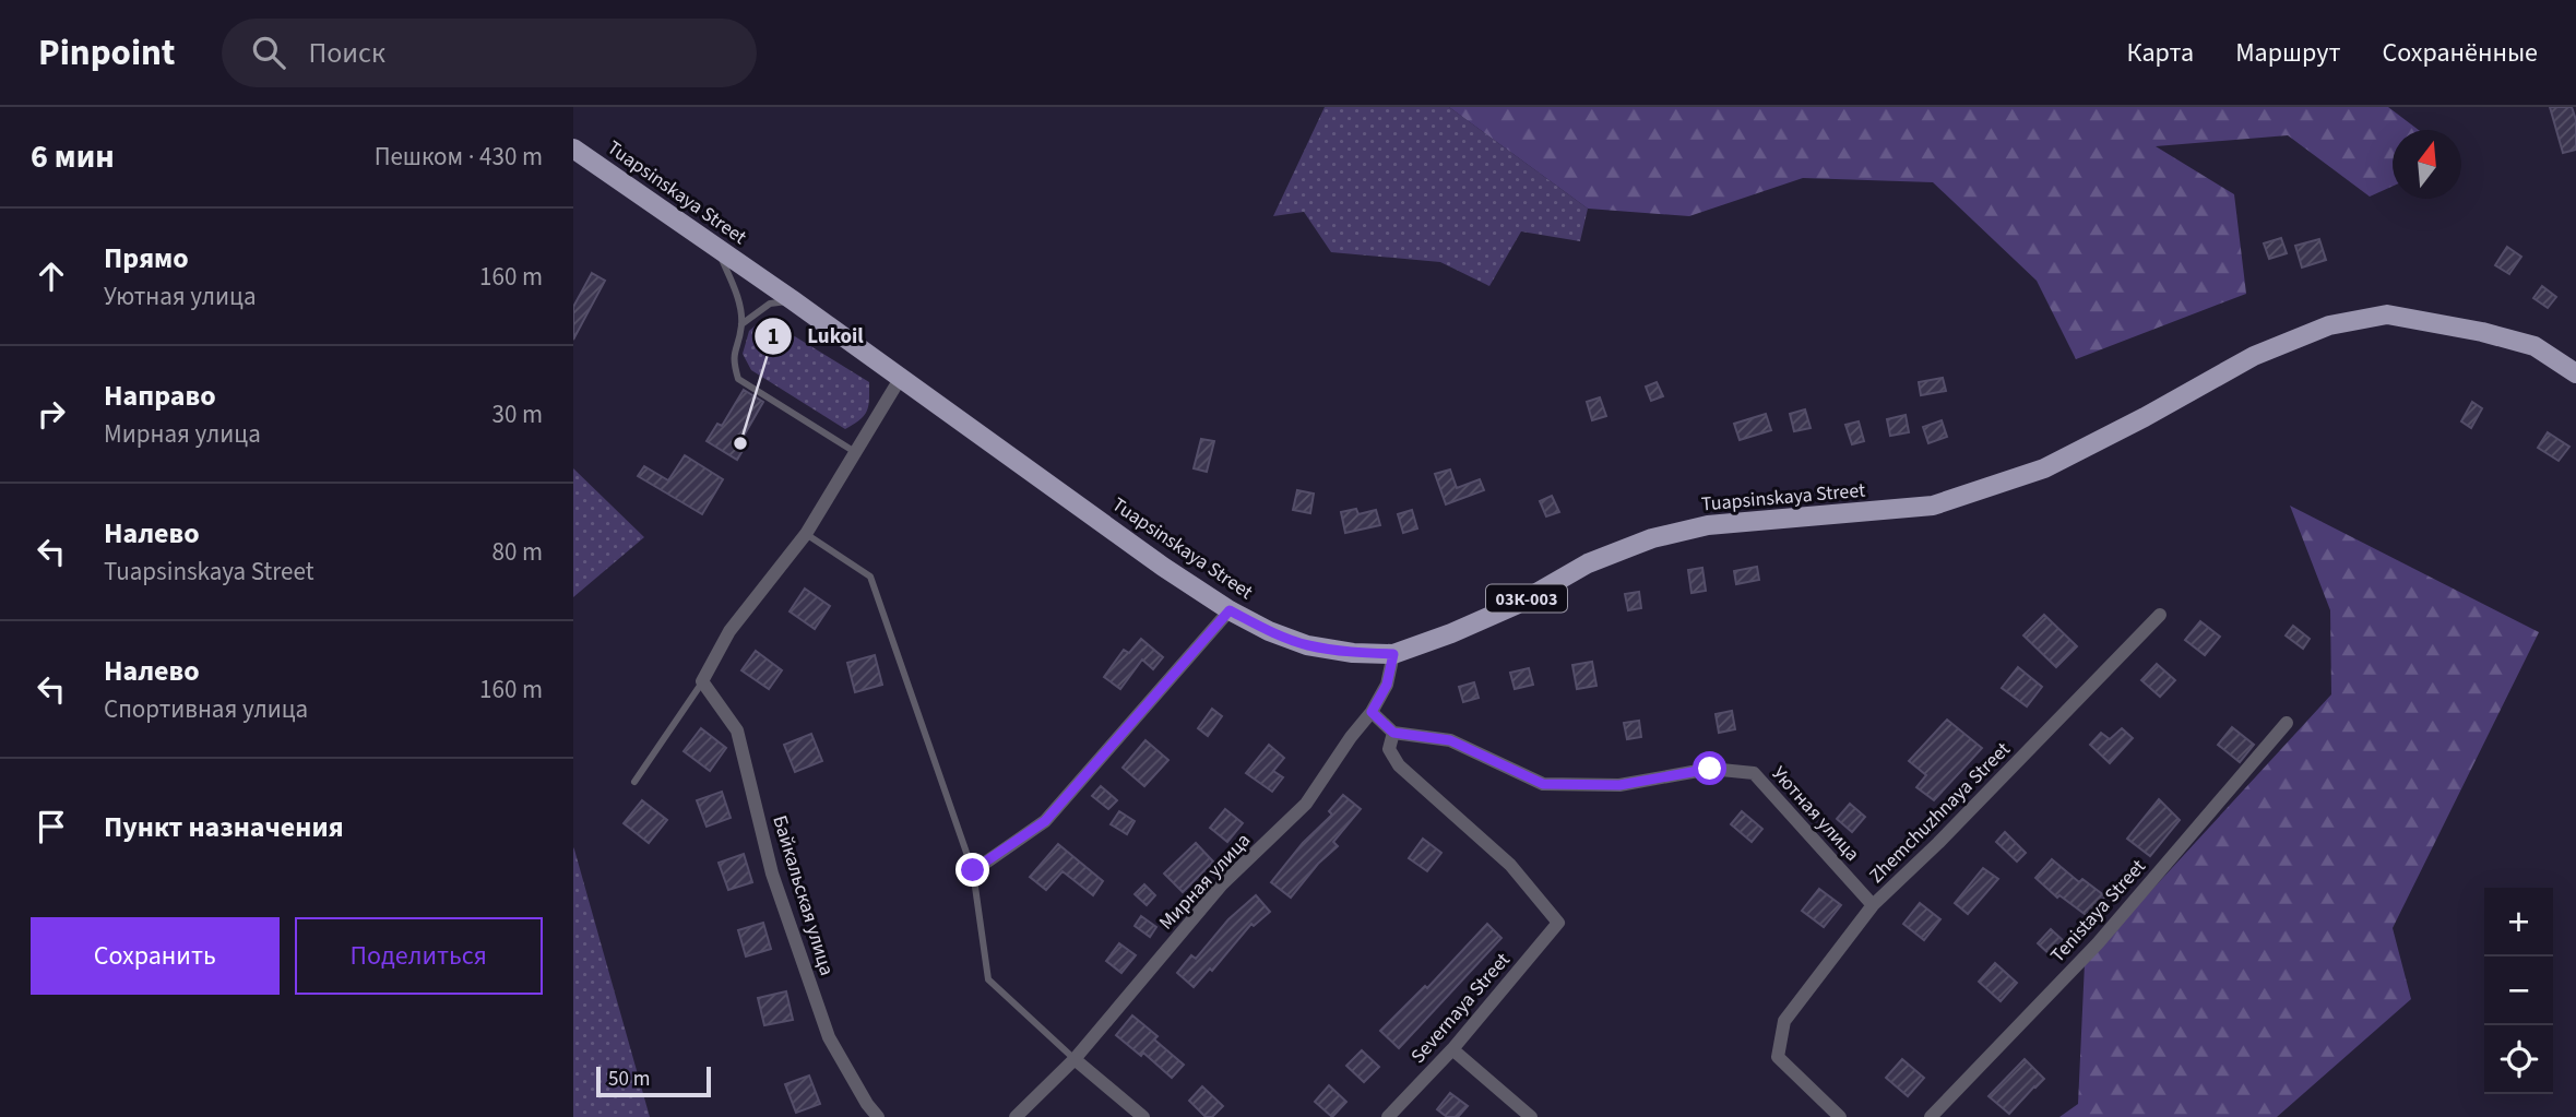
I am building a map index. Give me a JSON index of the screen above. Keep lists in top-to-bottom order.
{
  "streets": {
    "main road": ["Tuapsinskaya Street", "03К-003"],
    "street": [
      "Zhemchuzhnaya Street",
      "Уютная улица",
      "Мирная улица",
      "Байкальская улица",
      "Tenistaya Street",
      "Severnaya Street"
    ]
  },
  "crossings": [
    ["Tuapsinskaya Street", "Мирная улица"],
    ["Zhemchuzhnaya Street", "Уютная улица"],
    ["Уютная улица", "Severnaya Street"]
  ],
  "places": ["Lukoil"],
  "scale_bar": "50 m",
  "north": "top",
  "page": {
    "header": "Pinpoint",
    "search": "Поиск",
    "nav": ["Карта", "Маршрут", "Сохранённые"],
    "heading": ["6 мин", "Пешком · 430 m"],
    "list": [
      ["Прямо", "Уютная улица", "160 m"],
      ["Направо", "Мирная улица", "30 m"],
      ["Налево", "Tuapsinskaya Street", "80 m"],
      ["Налево", "Спортивная улица", "160 m"],
      "Пункт назначения"
    ],
    "map_buttons": ["+", "−"],
    "buttons": ["Сохранить", "Поделиться"],
    "scale": "50 m"
  }
}
